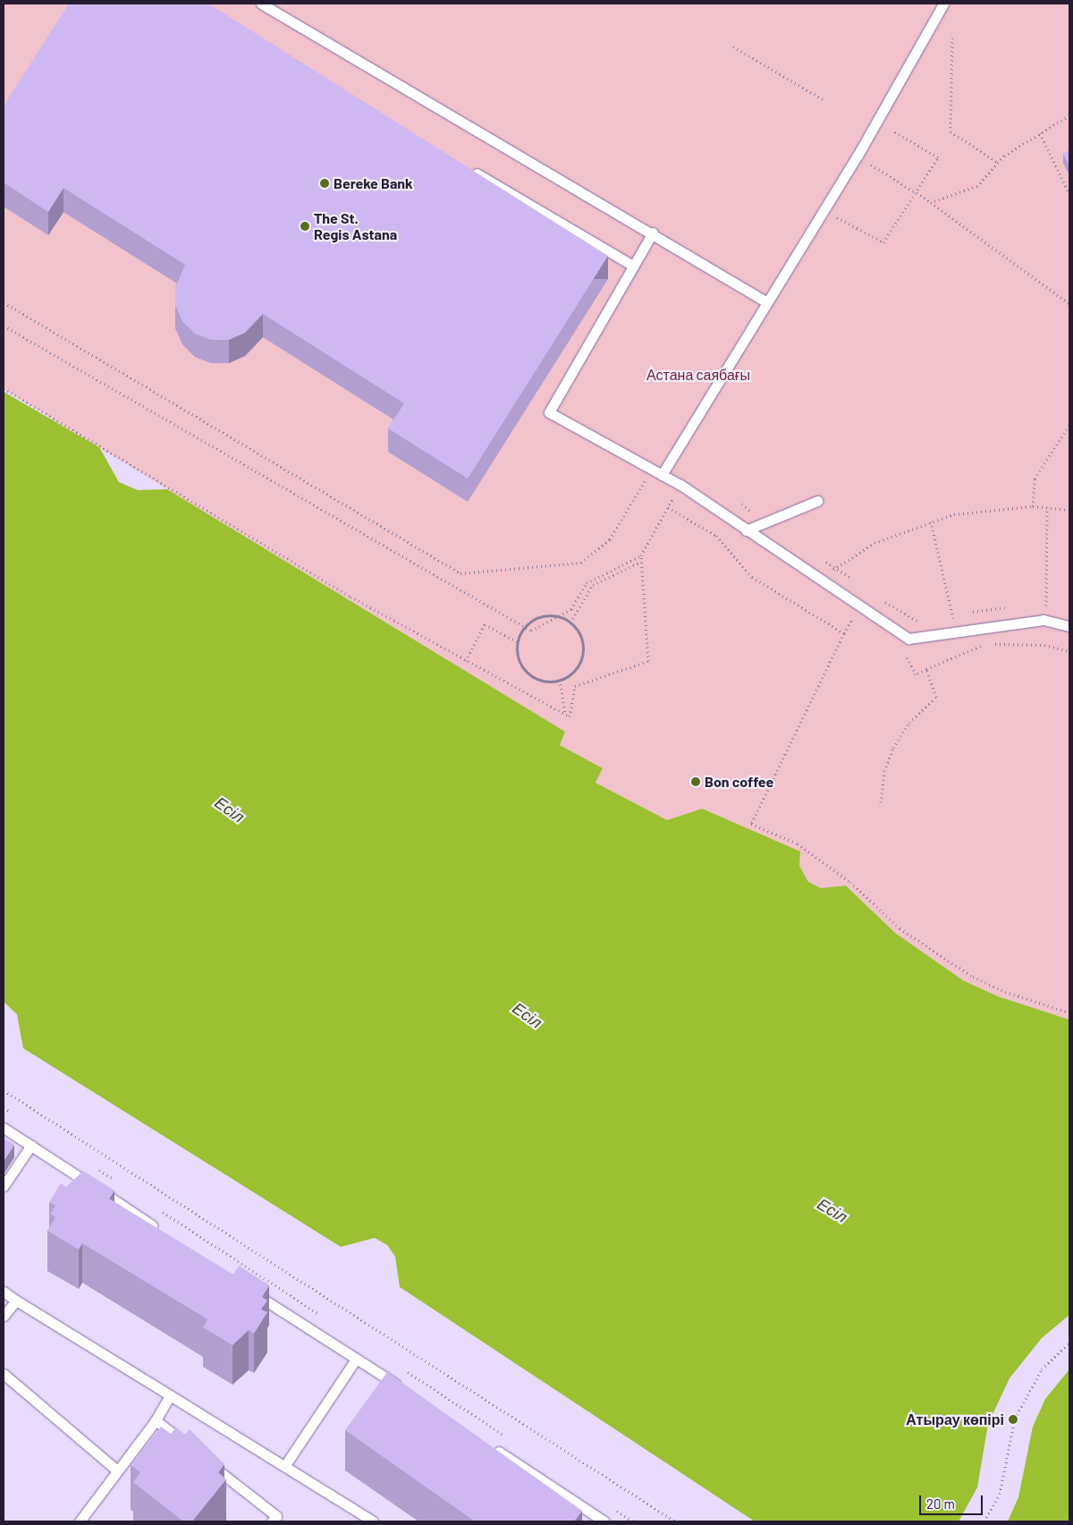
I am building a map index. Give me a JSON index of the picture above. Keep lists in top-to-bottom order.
{
  "water": ["Есіл"],
  "parks": ["Астана саябағы"],
  "places": [
    "Bereke Bank",
    "The St. Regis Astana",
    "Bon coffee",
    "Атырау көпірі"
  ],
  "scale_bar": "20 m"
}
